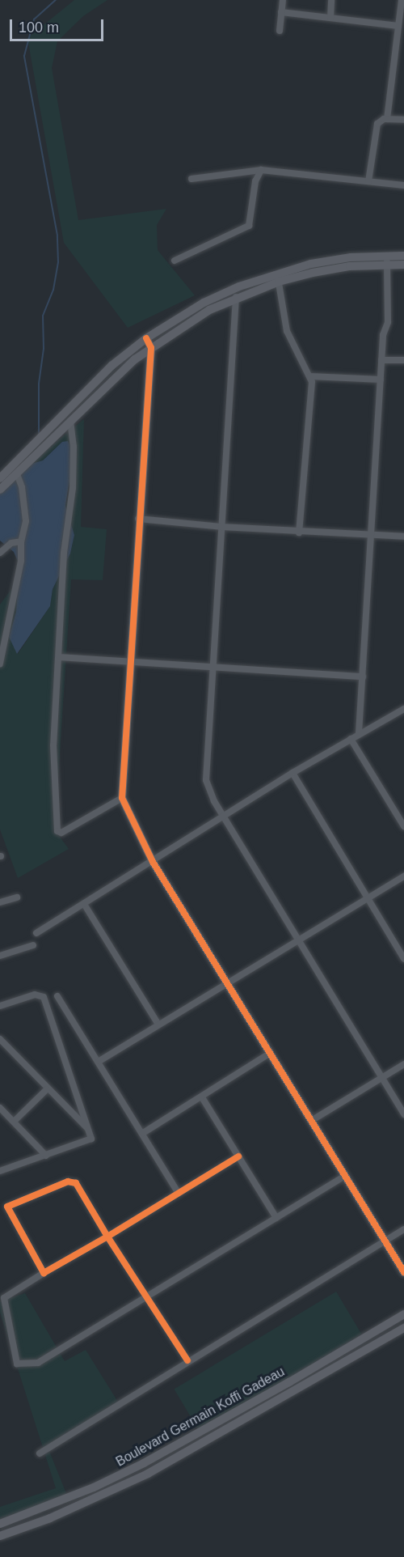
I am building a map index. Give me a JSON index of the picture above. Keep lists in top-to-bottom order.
{
  "streets": {
    "street": ["Boulevard Germain Koffi Gadeau"]
  },
  "scale_bar": "100 m"
}
